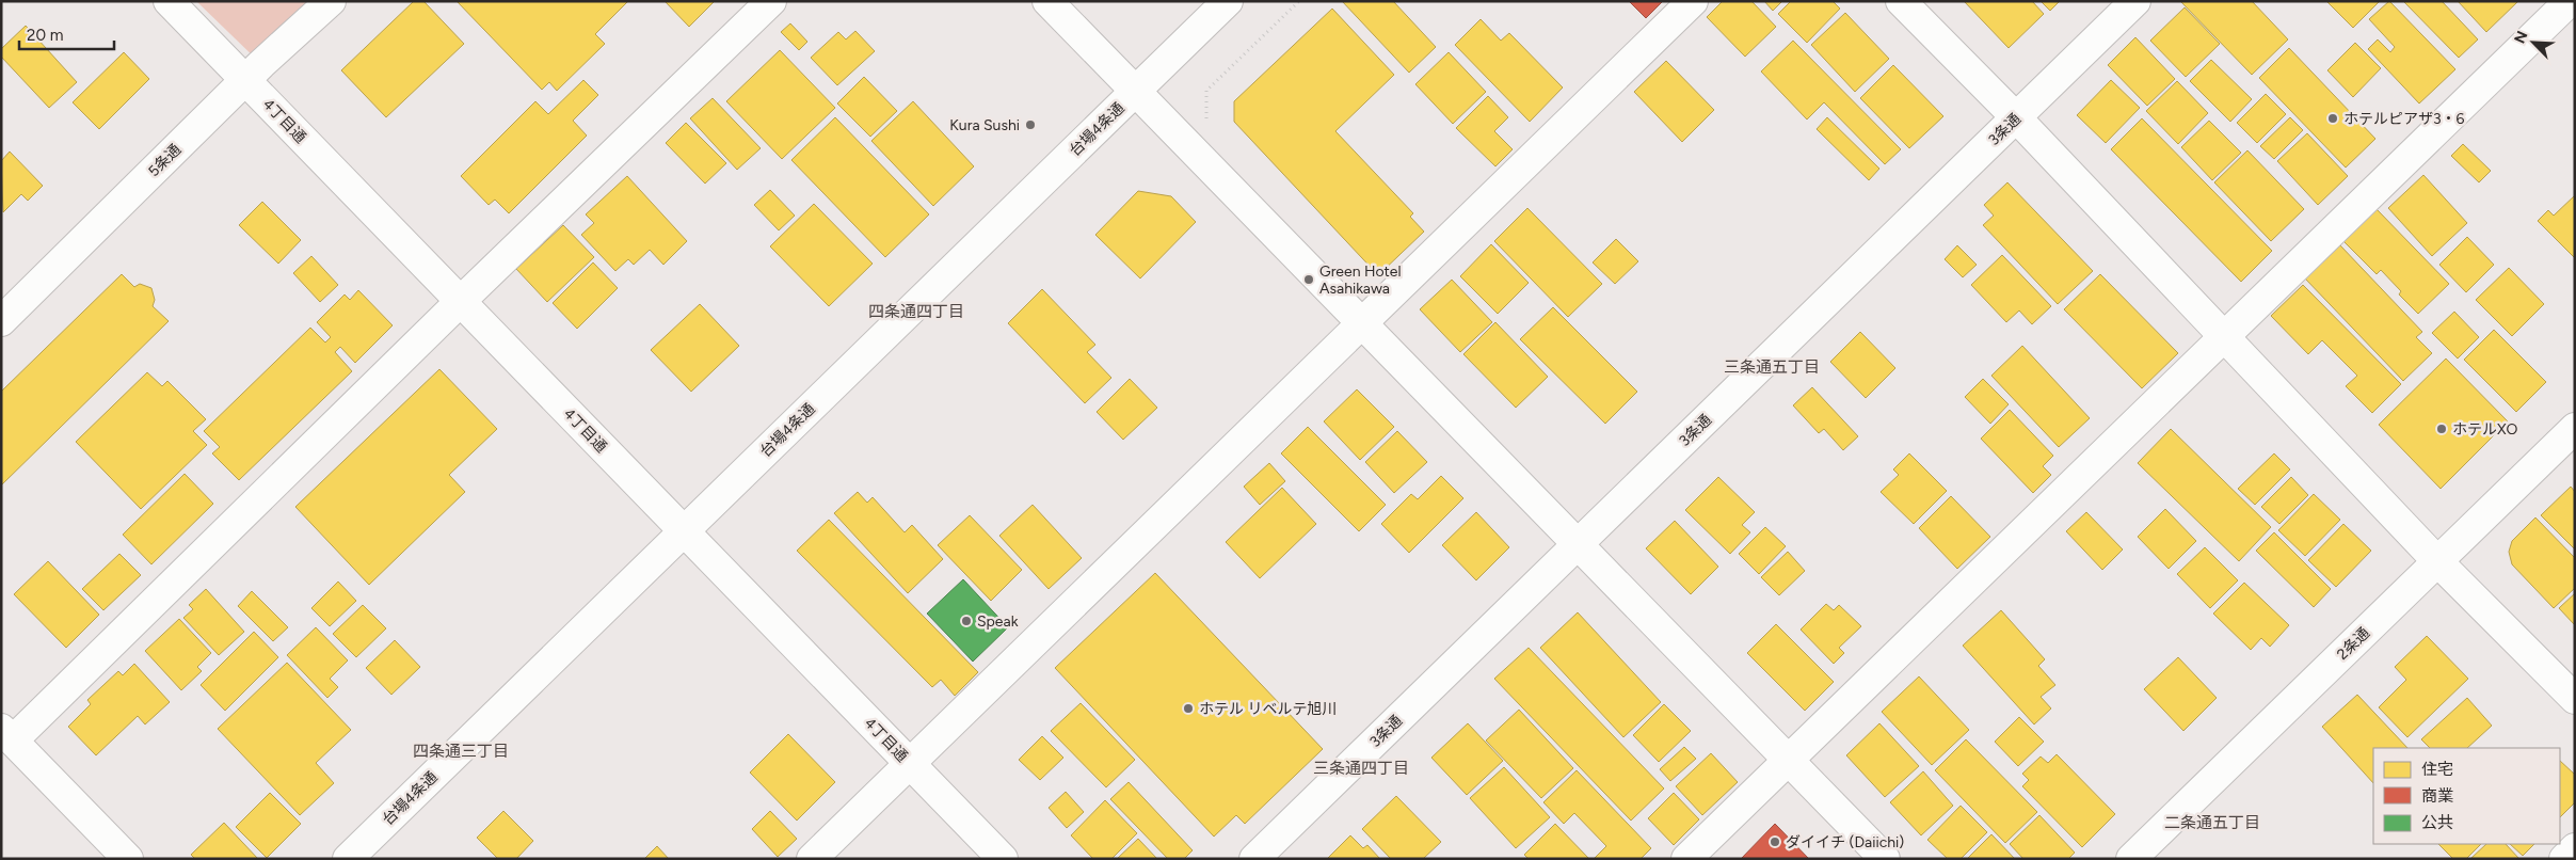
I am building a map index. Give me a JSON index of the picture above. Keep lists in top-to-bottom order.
{
  "streets": {
    "main road": [
      "4丁目通",
      "台場4条通",
      "3条通",
      "5条通",
      "2条通"
    ]
  },
  "crossings": [
    ["4丁目通", "台場4条通"],
    ["4丁目通", "5条通"]
  ],
  "districts": [
    "四条通四丁目",
    "三条通五丁目",
    "四条通三丁目",
    "三条通四丁目",
    "二条通五丁目"
  ],
  "places": [
    "ホテルピアザ3・6",
    "Kura Sushi",
    "Green Hotel Asahikawa",
    "ホテルXO",
    "Speak",
    "ホテル リベルテ旭川",
    "ダイイチ (Daiichi)"
  ],
  "legend": ["住宅", "商業", "公共"],
  "scale_bar": "20 m",
  "north": "top left"
}
